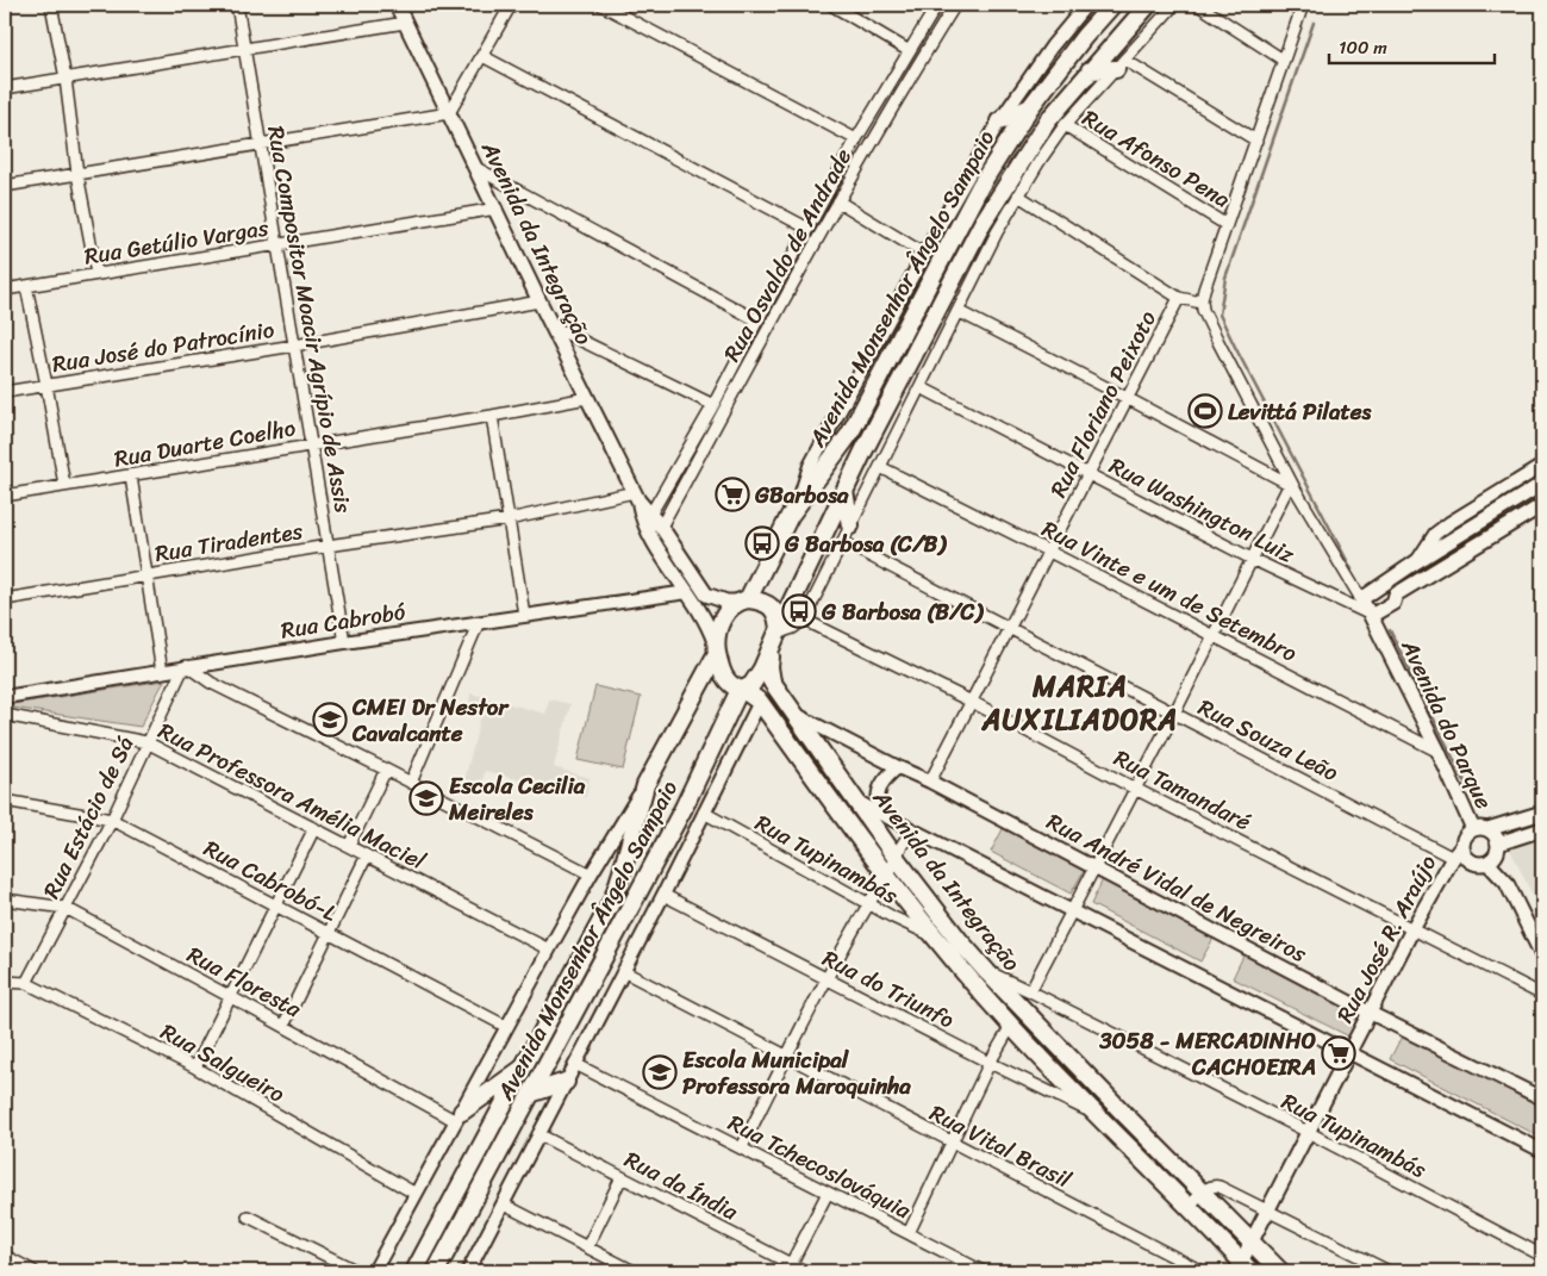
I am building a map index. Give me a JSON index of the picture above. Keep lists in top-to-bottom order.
{
  "streets": {
    "main road": [
      "Avenida da Integração",
      "Avenida Monsenhor Ângelo Sampaio",
      "Avenida do Parque",
      "Rua José R. Araújo"
    ],
    "street": [
      "Rua Afonso Pena",
      "Rua Getúlio Vargas",
      "Rua Osvaldo de Andrade",
      "Rua Compositor Moacir Agrípio de Assis",
      "Rua José do Patrocínio",
      "Rua Floriano Peixoto",
      "Rua Duarte Coelho",
      "Rua Washington Luiz",
      "Rua Tiradentes",
      "Rua Vinte e um de Setembro",
      "Rua Cabrobó",
      "Rua Souza Leão",
      "Rua Tamandaré",
      "Rua Professora Amélia Maciel",
      "Rua Estácio de Sá",
      "Rua Tupinambás",
      "Rua Cabrobó-L",
      "Rua André Vidal de Negreiros",
      "Rua Floresta",
      "Rua do Triunfo",
      "Rua Salgueiro",
      "Rua Vital Brasil",
      "Rua Tchecoslováquia",
      "Rua da Índia"
    ]
  },
  "crossings": [
    ["Rua Getúlio Vargas", "Avenida da Integração"],
    ["Rua Getúlio Vargas", "Rua Compositor Moacir Agrípio de Assis"],
    ["Avenida da Integração", "Avenida Monsenhor Ângelo Sampaio"],
    ["Avenida da Integração", "Rua José do Patrocínio"],
    ["Avenida da Integração", "Rua Duarte Coelho"],
    ["Avenida da Integração", "Rua Tiradentes"],
    ["Avenida da Integração", "Rua Tupinambás"],
    ["Avenida da Integração", "Rua André Vidal de Negreiros"],
    ["Avenida da Integração", "Rua José R. Araújo"],
    ["Avenida da Integração", "Rua do Triunfo"],
    ["Avenida Monsenhor Ângelo Sampaio", "Rua Professora Amélia Maciel"],
    ["Avenida Monsenhor Ângelo Sampaio", "Rua Tupinambás"],
    ["Avenida Monsenhor Ângelo Sampaio", "Rua Cabrobó-L"],
    ["Avenida Monsenhor Ângelo Sampaio", "Rua Floresta"],
    ["Avenida Monsenhor Ângelo Sampaio", "Rua do Triunfo"],
    ["Avenida Monsenhor Ângelo Sampaio", "Rua Salgueiro"],
    ["Avenida Monsenhor Ângelo Sampaio", "Rua Vital Brasil"],
    ["Avenida Monsenhor Ângelo Sampaio", "Rua Tchecoslováquia"],
    ["Avenida Monsenhor Ângelo Sampaio", "Rua da Índia"],
    ["Rua Compositor Moacir Agrípio de Assis", "Rua José do Patrocínio"],
    ["Rua Compositor Moacir Agrípio de Assis", "Rua Duarte Coelho"],
    ["Rua Compositor Moacir Agrípio de Assis", "Rua Tiradentes"],
    ["Rua Compositor Moacir Agrípio de Assis", "Rua Cabrobó"],
    ["Rua Floriano Peixoto", "Rua Washington Luiz"],
    ["Rua Floriano Peixoto", "Rua Vinte e um de Setembro"],
    ["Rua Floriano Peixoto", "Rua Souza Leão"],
    ["Rua Floriano Peixoto", "Rua Tamandaré"],
    ["Rua Floriano Peixoto", "Rua André Vidal de Negreiros"],
    ["Rua Washington Luiz", "Avenida do Parque"],
    ["Rua Vinte e um de Setembro", "Avenida do Parque"],
    ["Rua Cabrobó", "Rua Estácio de Sá"],
    ["Avenida do Parque", "Rua Souza Leão"],
    ["Avenida do Parque", "Rua José R. Araújo"],
    ["Rua Souza Leão", "Rua José R. Araújo"],
    ["Rua Tamandaré", "Rua José R. Araújo"],
    ["Rua Professora Amélia Maciel", "Rua Estácio de Sá"],
    ["Rua Estácio de Sá", "Rua Cabrobó-L"],
    ["Rua Estácio de Sá", "Rua Floresta"],
    ["Rua Estácio de Sá", "Rua Salgueiro"],
    ["Rua Tupinambás", "Rua José R. Araújo"],
    ["Rua André Vidal de Negreiros", "Rua José R. Araújo"]
  ],
  "districts": ["MARIA AUXILIADORA"],
  "places": {
    "sports": ["Levittá Pilates"],
    "supermarket": ["GBarbosa", "3058 - MERCADINHO CACHOEIRA"],
    "bus stop": ["G Barbosa (C/B)", "G Barbosa (B/C)"],
    "school or university": ["CMEI Dr Nestor Cavalcante", "Escola Cecilia Meireles", "Escola Municipal Professora Maroquinha"]
  },
  "scale_bar": "100 m"
}
